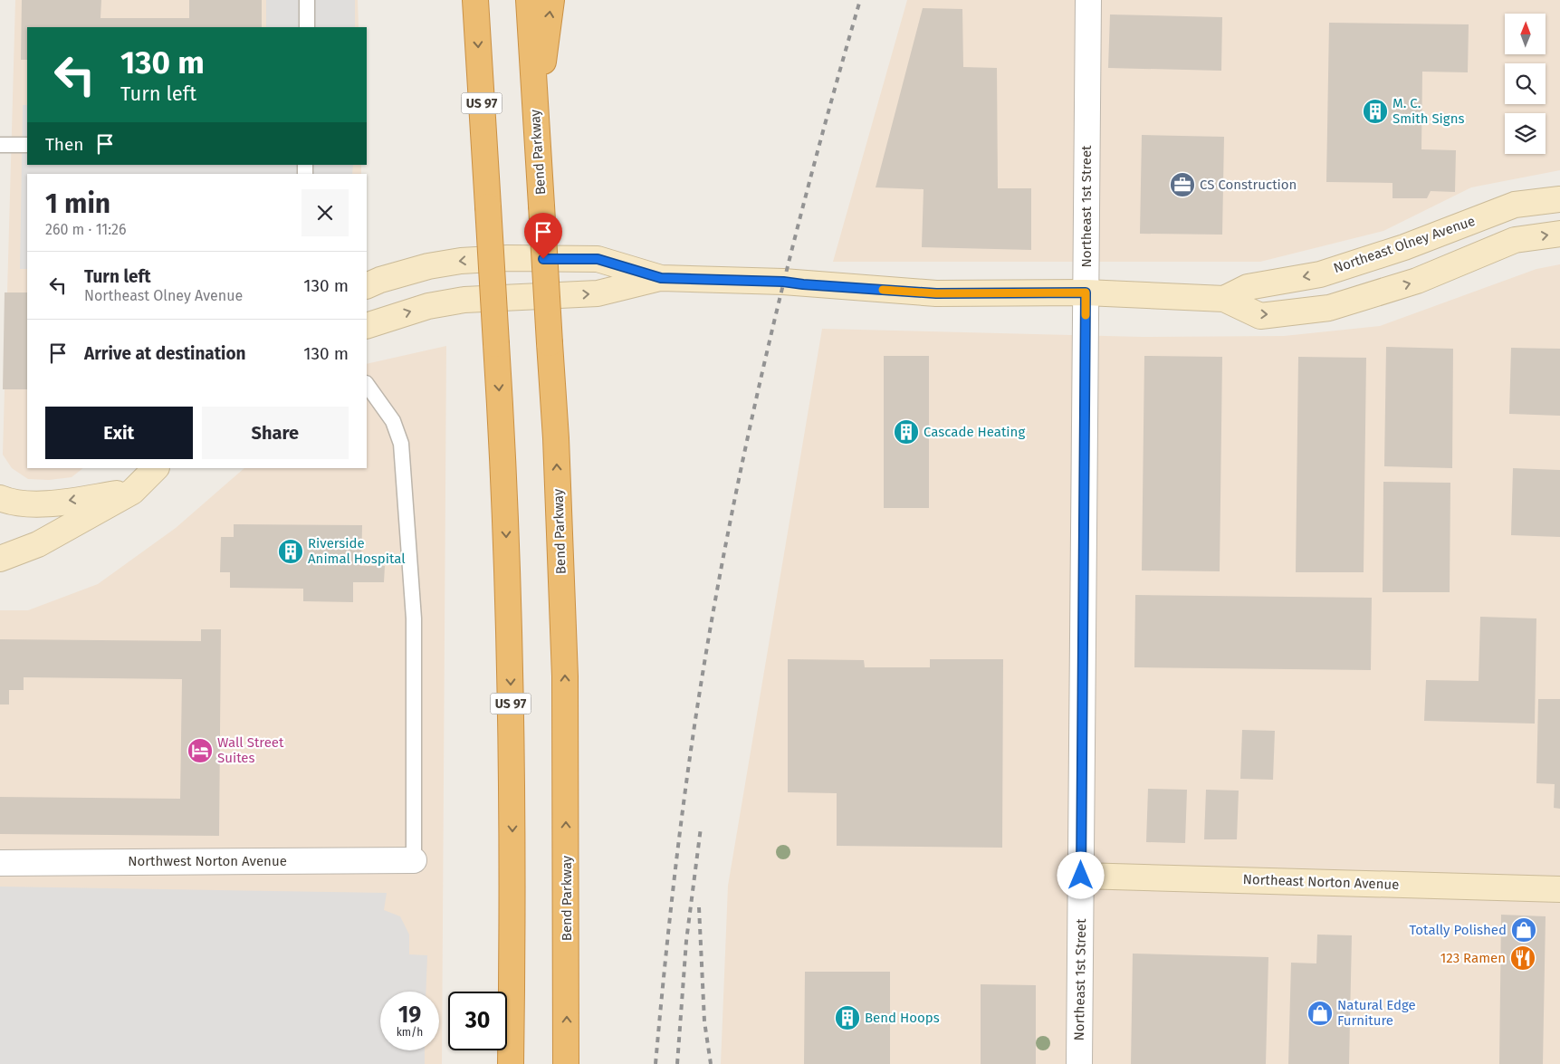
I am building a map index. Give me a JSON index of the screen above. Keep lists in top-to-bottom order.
{
  "streets": {
    "highway": ["US 97", "Bend Parkway"],
    "main road": ["Northeast Olney Avenue", "Northeast Norton Avenue"],
    "street": ["Northeast 1st Street", "Northwest Norton Avenue"]
  },
  "crossings": [
    ["Northeast 1st Street", "Northeast Olney Avenue"],
    ["Northeast 1st Street", "Northeast Norton Avenue"]
  ],
  "places": {
    "building": [
      "M. C. Smith Signs",
      "Cascade Heating",
      "Riverside Animal Hospital",
      "Bend Hoops"
    ],
    "office": ["CS Construction"],
    "hotel": ["Wall Street Suites"],
    "shop": ["Totally Polished", "Natural Edge Furniture"],
    "restaurant": ["123 Ramen"]
  },
  "north": "top",
  "page": {
    "turn": ["130 m", "Turn left"],
    "then": "Then",
    "heading": ["1 min", "260 m · 11:26"],
    "list": [
      {
        "name": "Turn left",
        "note": "Northeast Olney Avenue",
        "value": "130 m"
      },
      {
        "name": "Arrive at destination",
        "value": "130 m"
      }
    ],
    "buttons": ["Exit", "Share"],
    "speed": "19 km/h",
    "limit": "30"
  }
}
